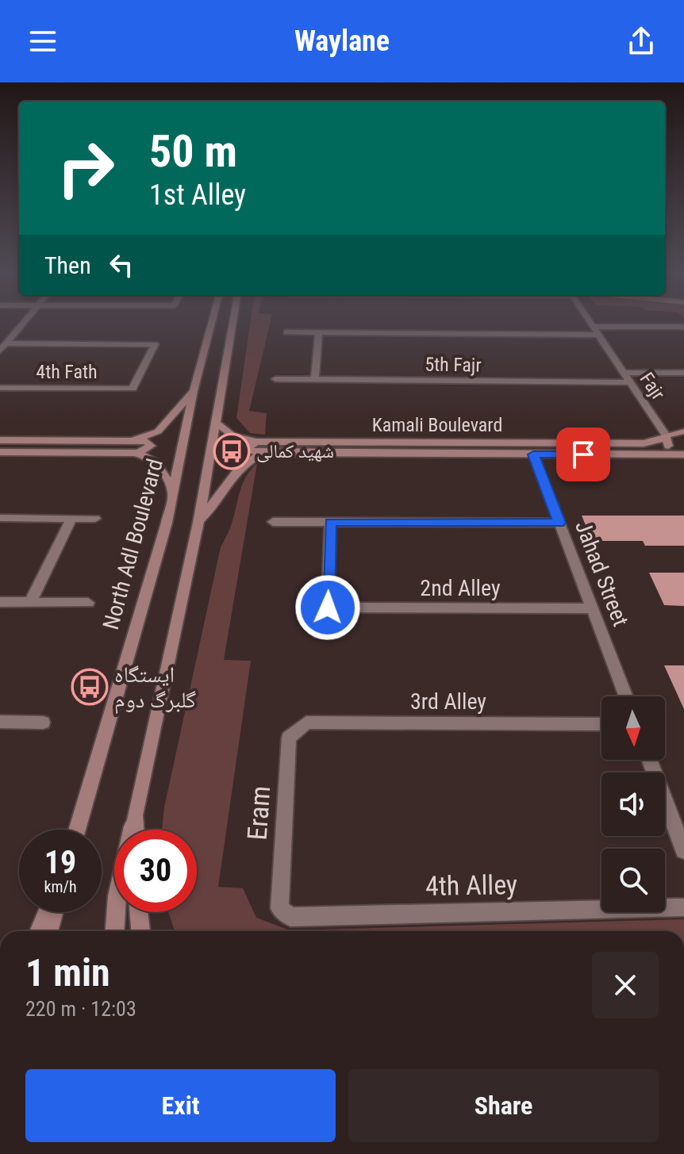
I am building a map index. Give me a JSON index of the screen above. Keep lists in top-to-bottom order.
{
  "streets": {
    "street": [
      "5th Fajr",
      "4th Fath",
      "Fajr",
      "Kamali Boulevard",
      "North Adl Boulevard",
      "Jahad Street",
      "2nd Alley",
      "3rd Alley",
      "Eram",
      "4th Alley"
    ]
  },
  "crossings": [
    ["5th Fajr", "Fajr"],
    ["Fajr", "Kamali Boulevard"],
    ["Kamali Boulevard", "Jahad Street"],
    ["Jahad Street", "2nd Alley"],
    ["3rd Alley", "Eram"],
    ["Eram", "4th Alley"]
  ],
  "places": {
    "bus stop": ["شهید کمالی", "ایستگاه گلبرگ دوم"]
  },
  "north": "bottom",
  "page": {
    "header": "Waylane",
    "turn": ["50 m", "1st Alley"],
    "then": "Then",
    "speed": "19 km/h",
    "limit": "30",
    "heading": ["1 min", "220 m · 12:03"],
    "buttons": ["Exit", "Share"]
  }
}
